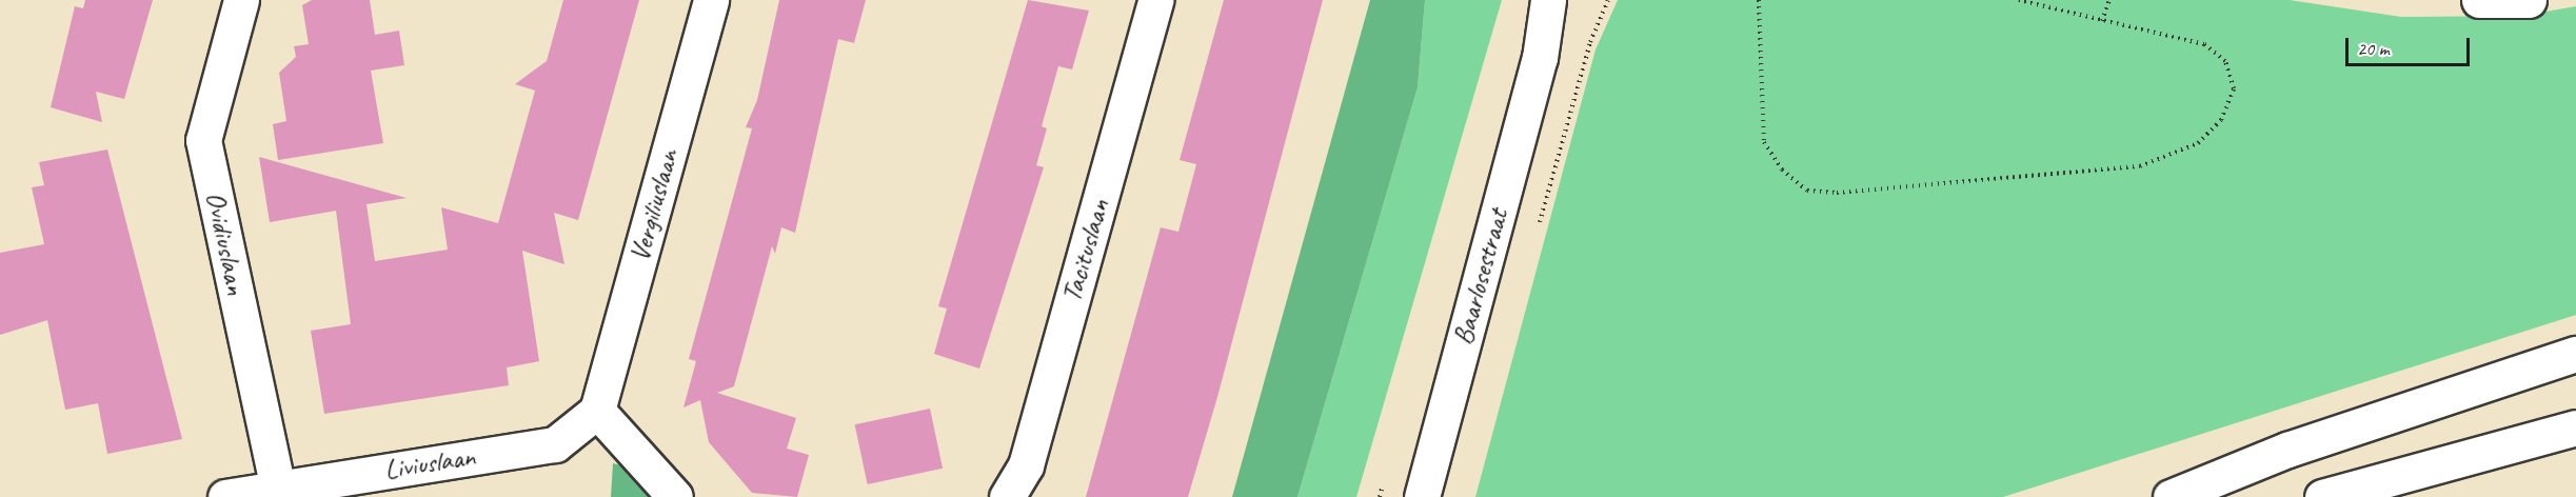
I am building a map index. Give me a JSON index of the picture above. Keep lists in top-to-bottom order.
{
  "streets": {
    "main road": [
      "Vergiliuslaan",
      "Ovidiuslaan",
      "Tacituslaan",
      "Baarlosestraat",
      "Liviuslaan"
    ]
  },
  "crossings": [
    ["Vergiliuslaan", "Liviuslaan"],
    ["Ovidiuslaan", "Liviuslaan"]
  ],
  "scale_bar": "20 m"
}
